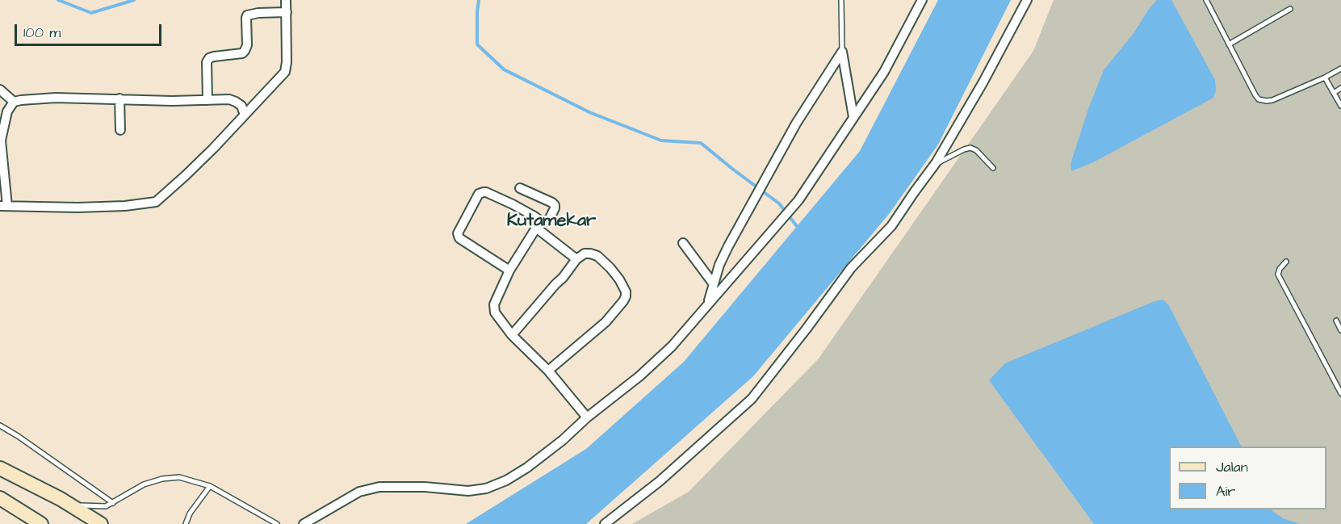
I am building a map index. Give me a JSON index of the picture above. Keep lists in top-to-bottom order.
{
  "districts": ["Kutamekar"],
  "legend": ["Jalan", "Air"],
  "scale_bar": "100 m"
}
